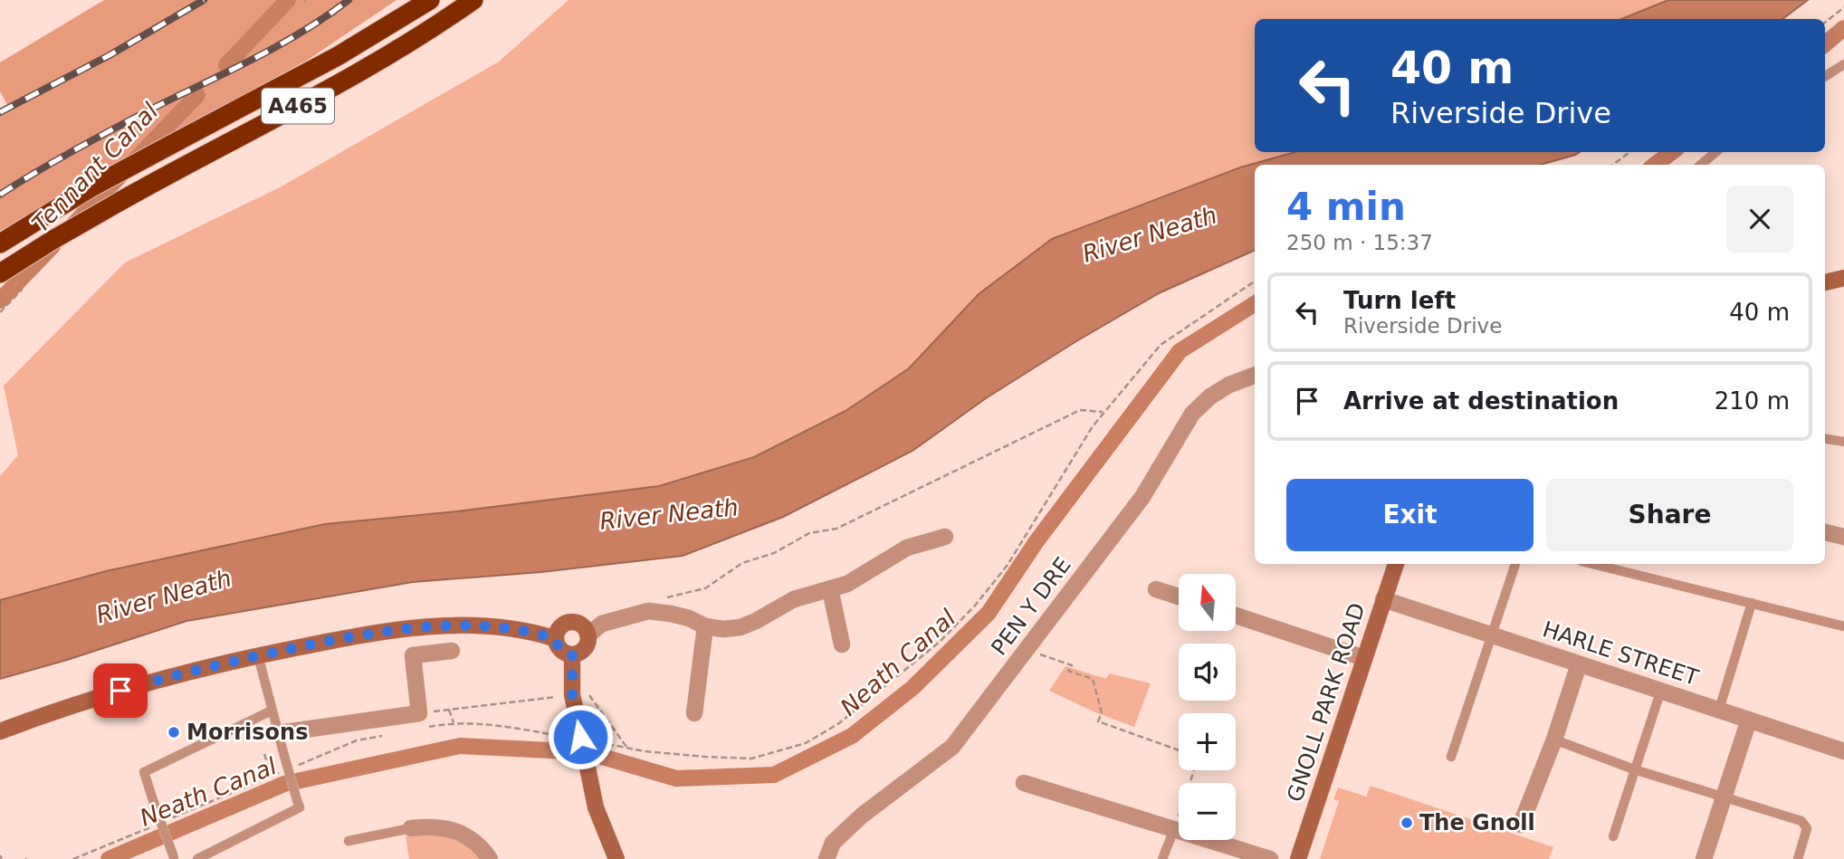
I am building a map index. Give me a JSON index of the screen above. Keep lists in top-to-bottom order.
{
  "streets": {
    "highway": ["A465"],
    "main road": ["GNOLL PARK ROAD"],
    "street": ["PEN Y DRE", "HARLE STREET"]
  },
  "crossings": [
    ["HARLE STREET", "GNOLL PARK ROAD"]
  ],
  "water": ["Tennant Canal", "River Neath", "Neath Canal"],
  "places": ["Morrisons", "The Gnoll"],
  "north": "top",
  "page": {
    "turn": ["40 m", "Riverside Drive"],
    "heading": ["4 min", "250 m · 15:37"],
    "list": [
      {
        "name": "Turn left",
        "note": "Riverside Drive",
        "value": "40 m"
      },
      {
        "name": "Arrive at destination",
        "value": "210 m"
      }
    ],
    "buttons": ["Exit", "Share"],
    "map_buttons": ["+", "−"]
  }
}
